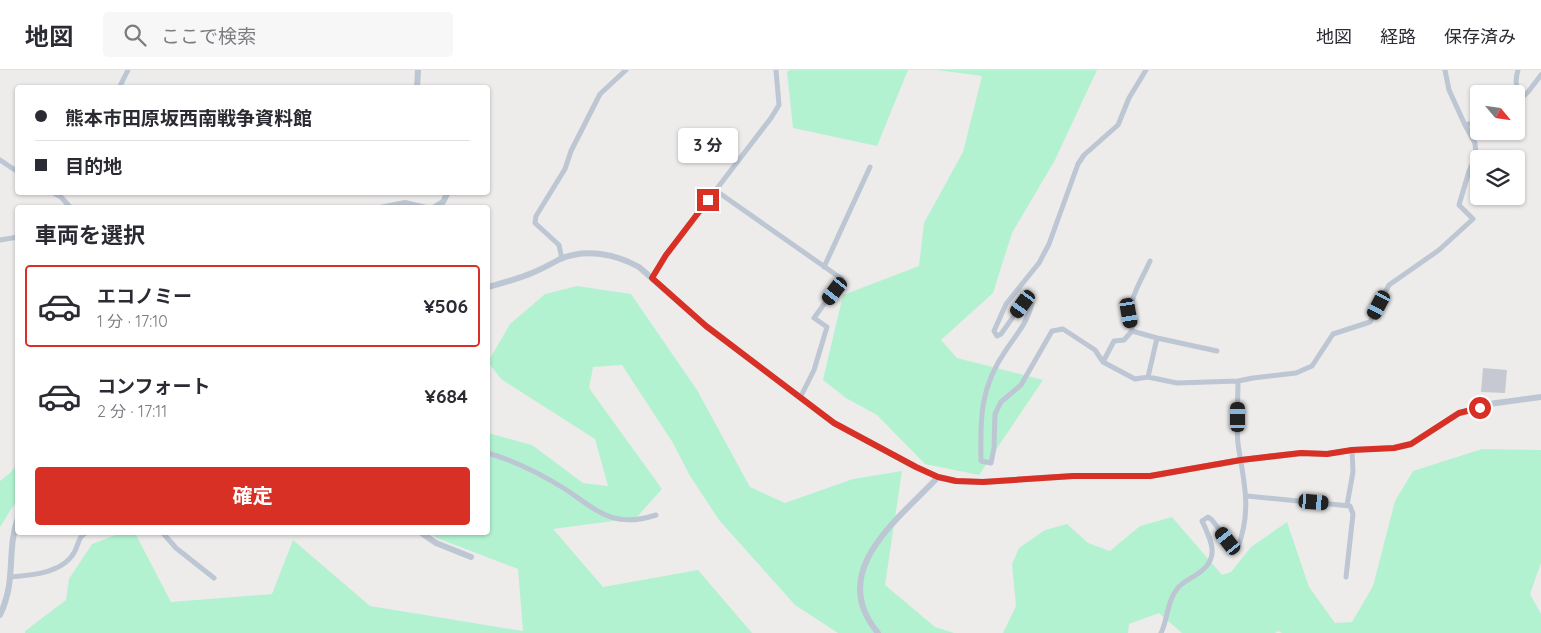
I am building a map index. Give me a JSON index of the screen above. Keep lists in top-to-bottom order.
{
  "north": "bottom right",
  "page": {
    "header": "地図",
    "search": "ここで検索",
    "nav": ["地図", "経路", "保存済み"],
    "banner": ["熊本市田原坂西南戦争資料館", "目的地"],
    "bubble": "3 分",
    "heading": "車両を選択",
    "list": [
      {
        "name": "エコノミー",
        "note": "1 分 · 17:10",
        "value": "¥506"
      },
      {
        "name": "コンフォート",
        "note": "2 分 · 17:11",
        "value": "¥684"
      }
    ],
    "buttons": "確定"
  }
}
